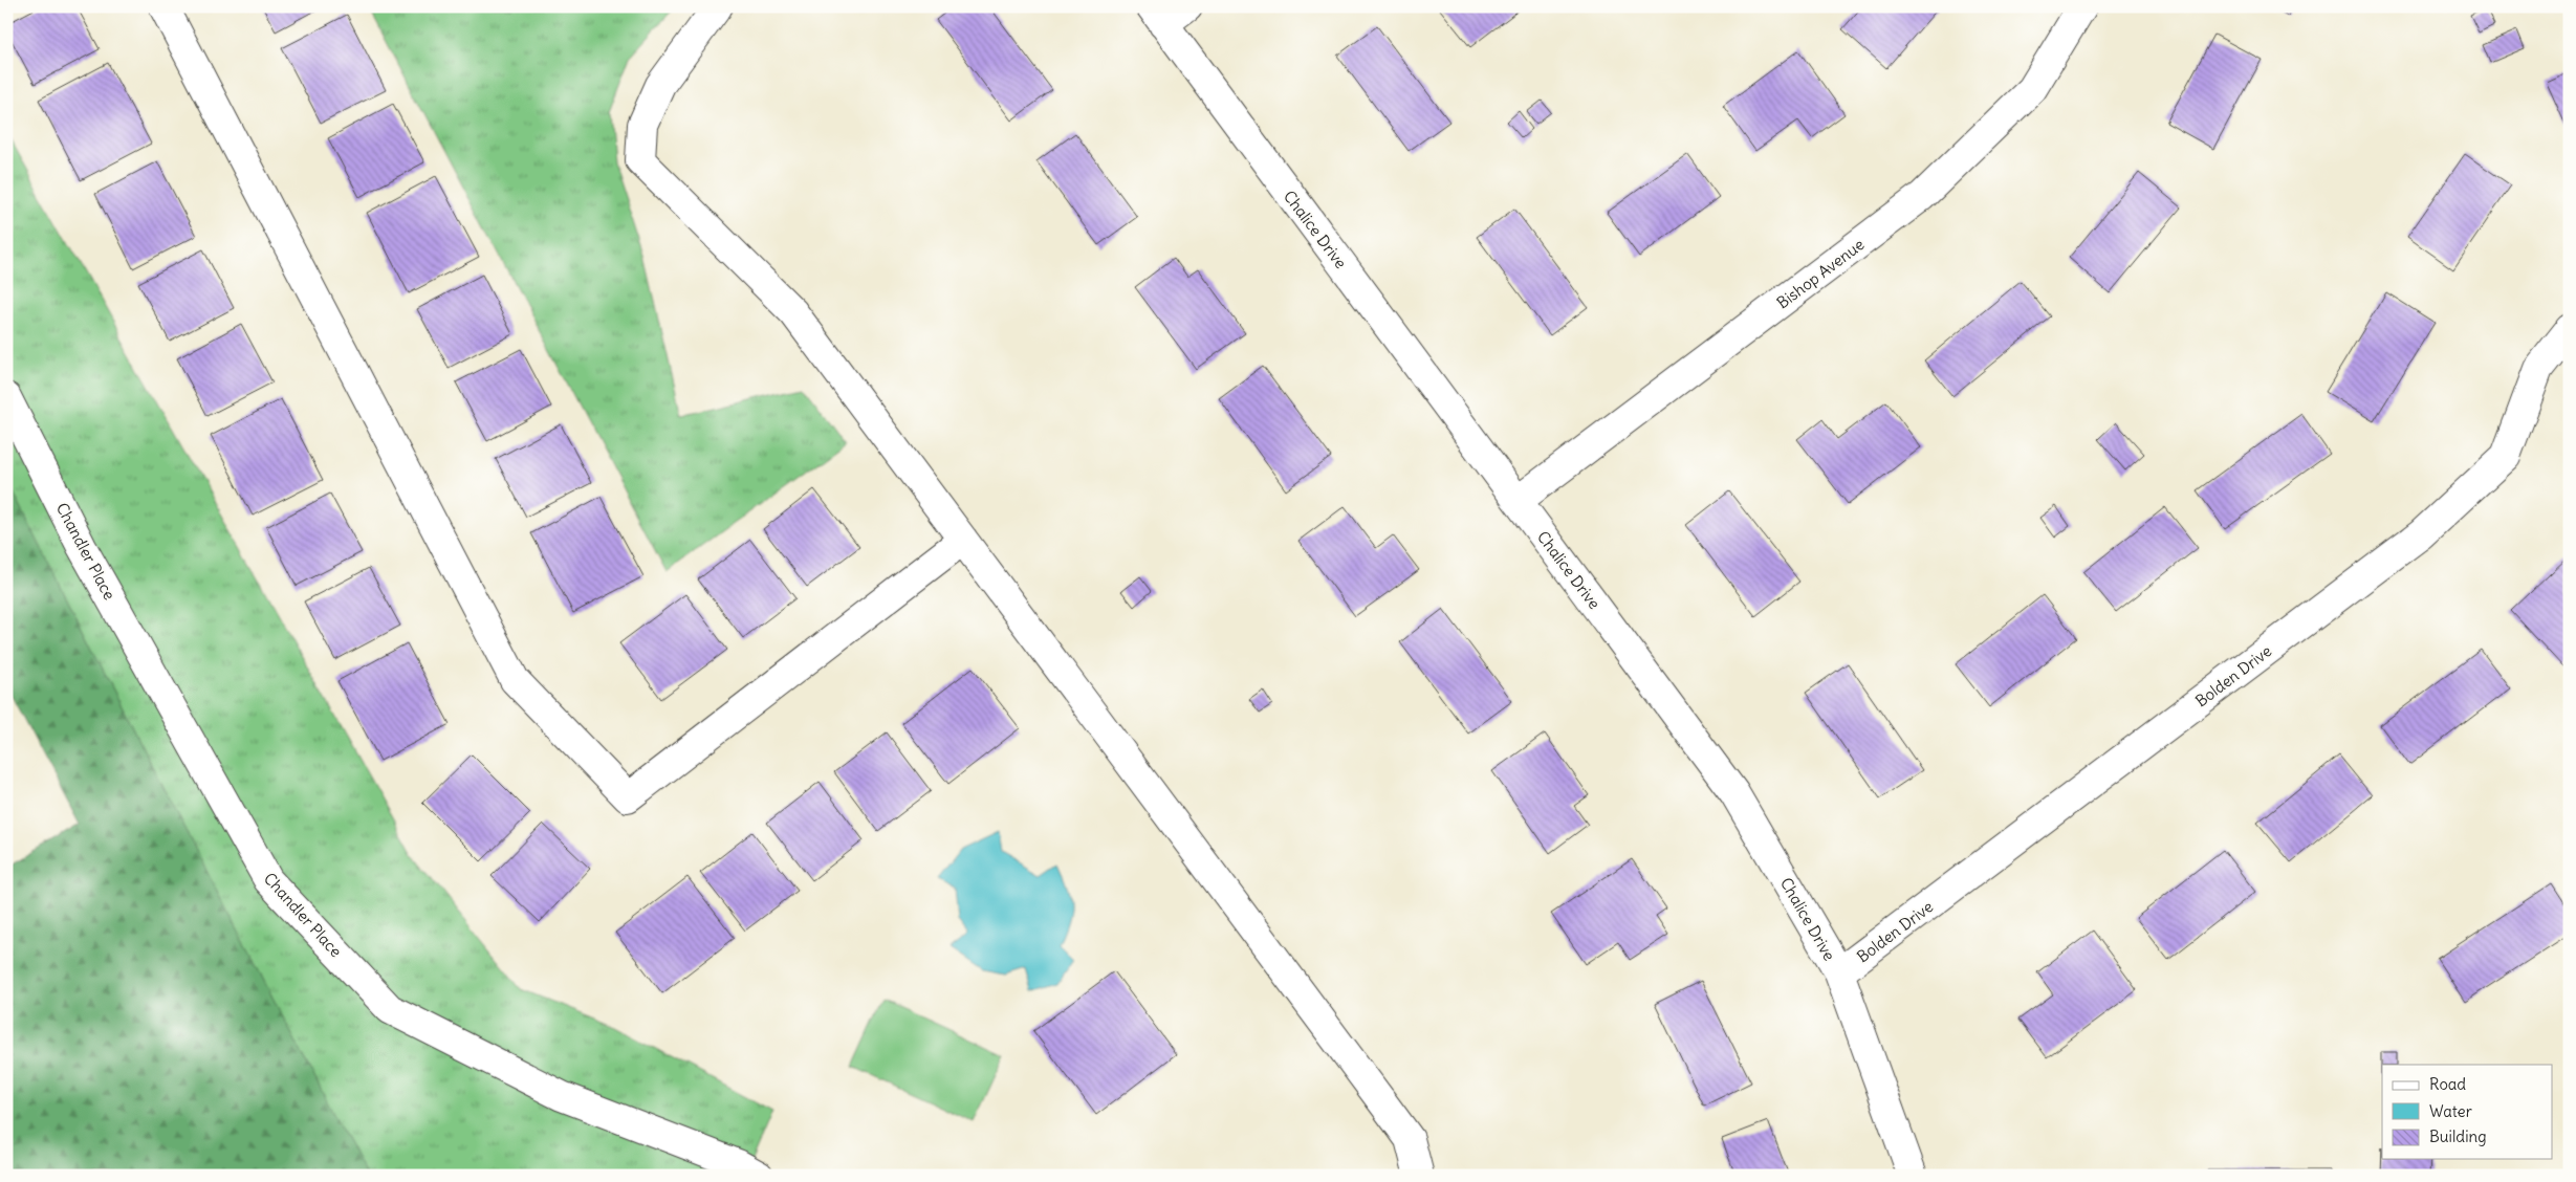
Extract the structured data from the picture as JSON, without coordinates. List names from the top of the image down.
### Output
{
  "streets": {
    "street": [
      "Chalice Drive",
      "Bishop Avenue",
      "Chandler Place",
      "Bolden Drive"
    ]
  },
  "crossings": [
    ["Chalice Drive", "Bishop Avenue"],
    ["Chalice Drive", "Bolden Drive"]
  ],
  "legend": ["Road", "Water", "Building"]
}
